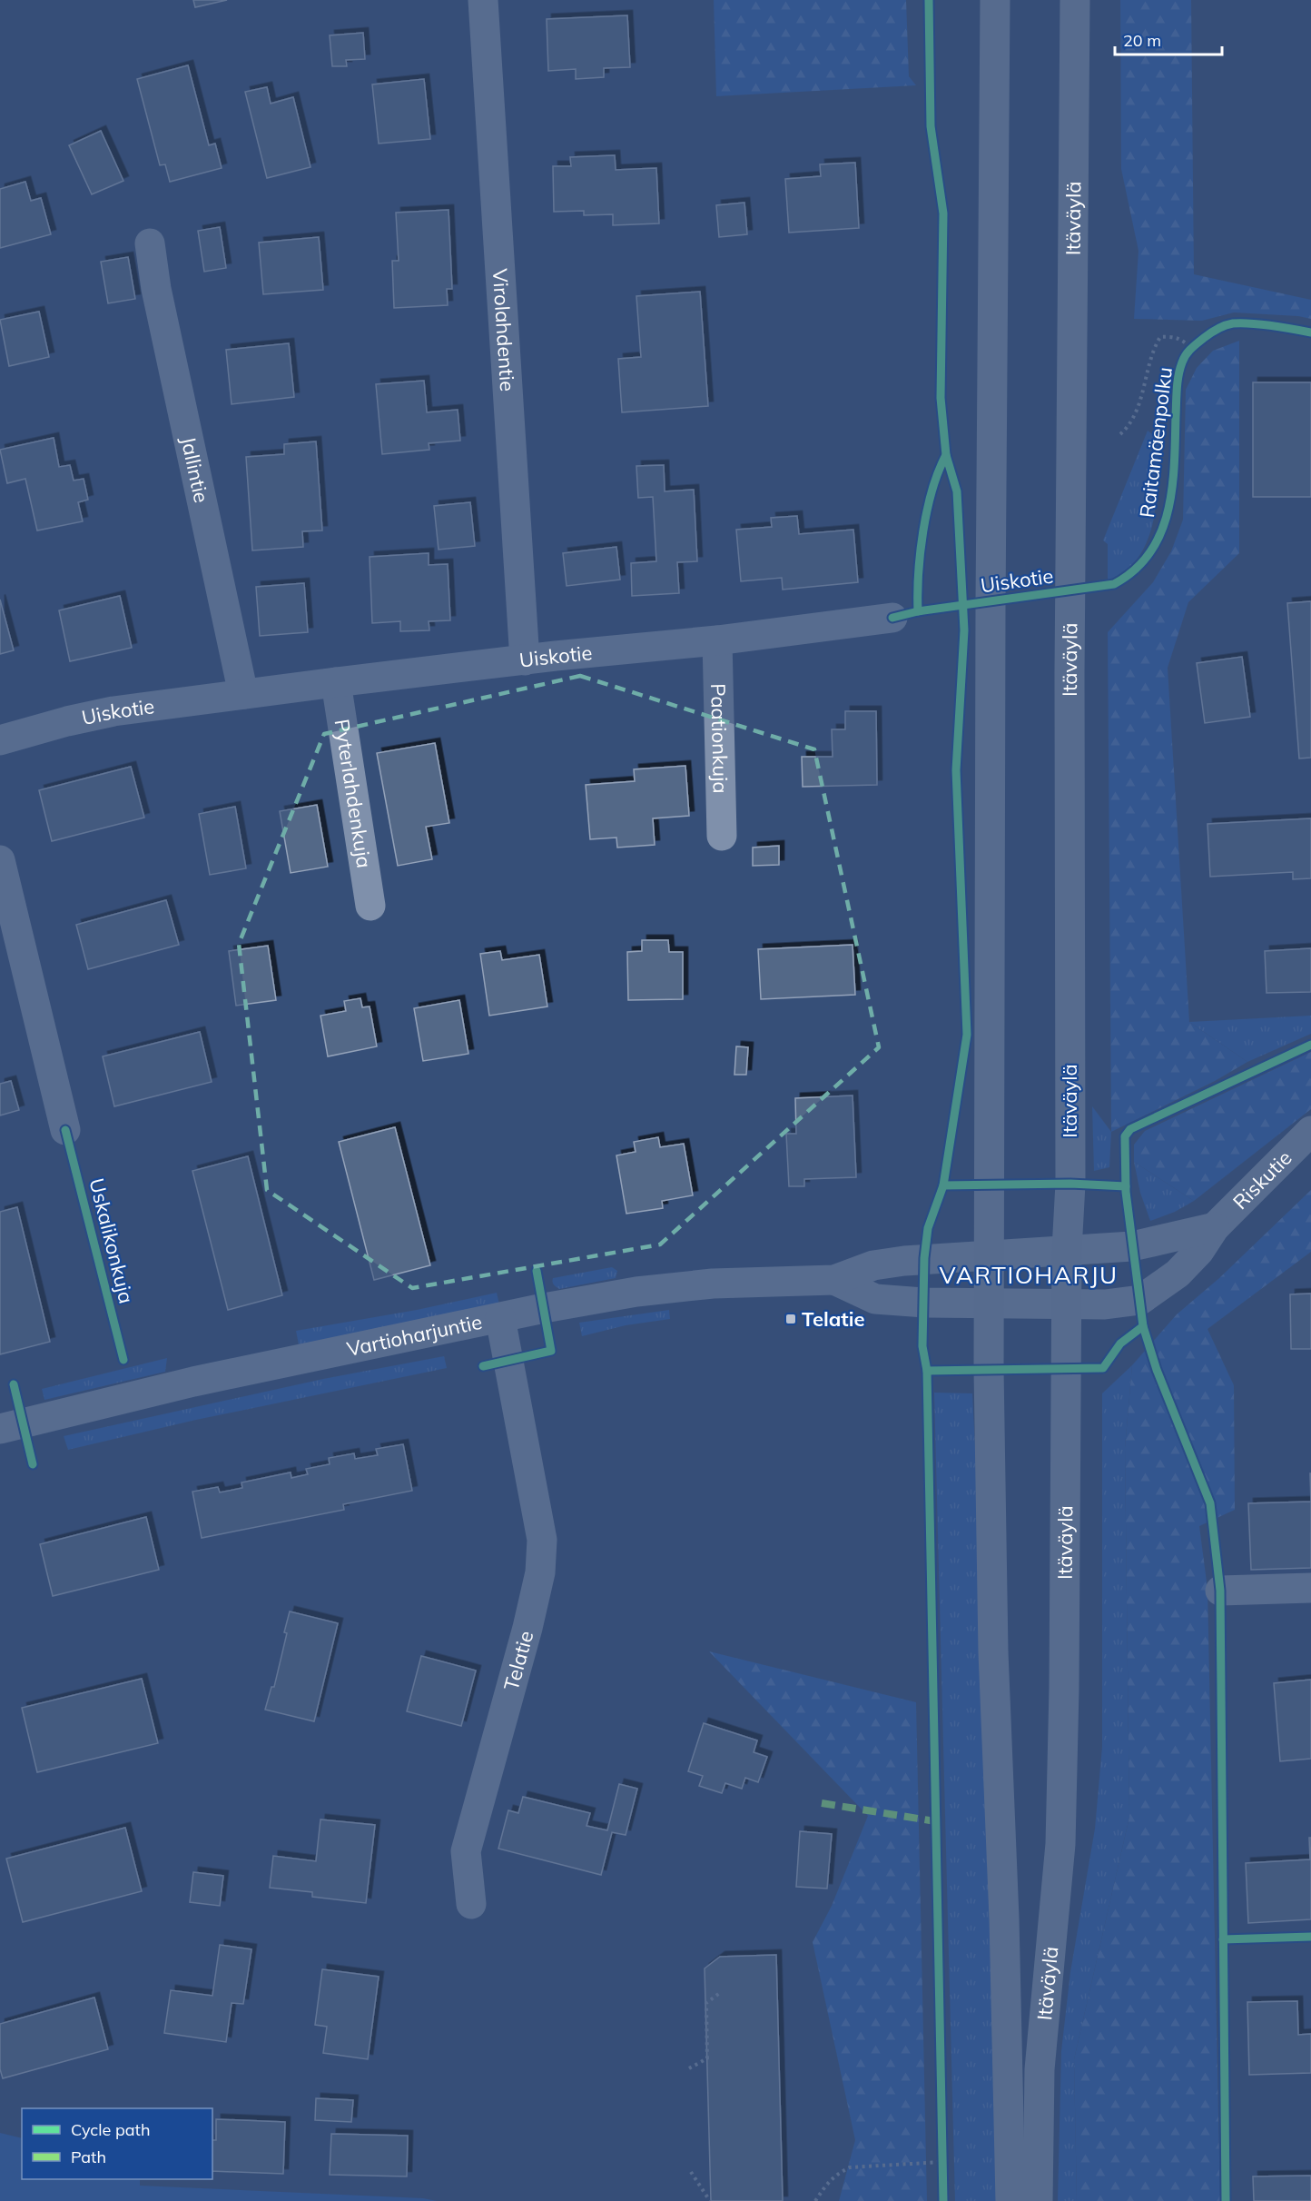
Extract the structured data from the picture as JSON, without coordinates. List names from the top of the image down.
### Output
{
  "streets": {
    "main road": ["Itäväylä"],
    "street": [
      "Virolahdentie",
      "Jallintie",
      "Uiskotie",
      "Paationkuja",
      "Pyterlahdenkuja",
      "Riskutie",
      "Vartioharjuntie",
      "Telatie"
    ],
    "cycle path": ["Raitamäenpolku", "Uskalikonkuja"]
  },
  "crossings": [
    ["Itäväylä", "Riskutie"],
    ["Itäväylä", "Vartioharjuntie"],
    ["Virolahdentie", "Uiskotie"],
    ["Jallintie", "Uiskotie"],
    ["Uiskotie", "Paationkuja"],
    ["Uiskotie", "Pyterlahdenkuja"],
    ["Riskutie", "Vartioharjuntie"],
    ["Vartioharjuntie", "Telatie"]
  ],
  "districts": ["VARTIOHARJU"],
  "places": {
    "transit": ["Telatie"]
  },
  "legend": ["Cycle path", "Path"],
  "scale_bar": "20 m"
}
